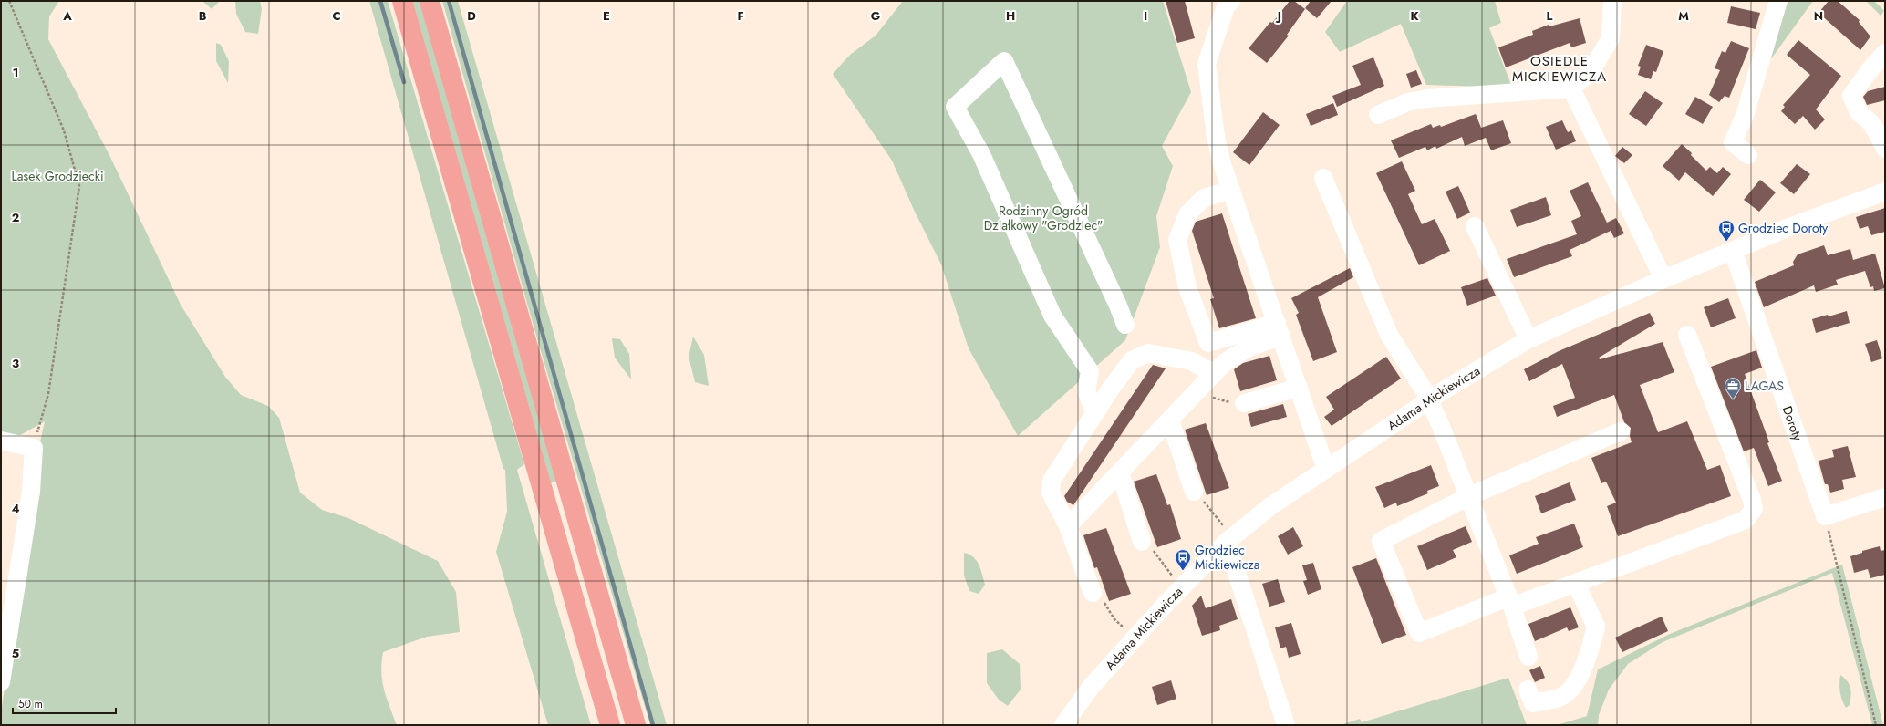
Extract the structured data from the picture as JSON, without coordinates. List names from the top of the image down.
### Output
{
  "streets": {
    "street": ["Adama Mickiewicza", "Doroty"]
  },
  "crossings": [
    ["Adama Mickiewicza", "Doroty"]
  ],
  "districts": ["OSIEDLE MICKIEWICZA"],
  "parks": ["Lasek Grodziecki", "Rodzinny Ogród Działkowy \"Grodziec\""],
  "places": {
    "bus stop": ["Grodziec Doroty", "Grodziec Mickiewicza"],
    "office": ["LAGAS"]
  },
  "scale_bar": "50 m",
  "grid": {
    "columns": [
      "A",
      "B",
      "C",
      "D",
      "E",
      "F",
      "G",
      "H",
      "I",
      "J",
      "K",
      "L",
      "M",
      "N"
    ],
    "rows": [
      "1",
      "2",
      "3",
      "4",
      "5"
    ]
  }
}
